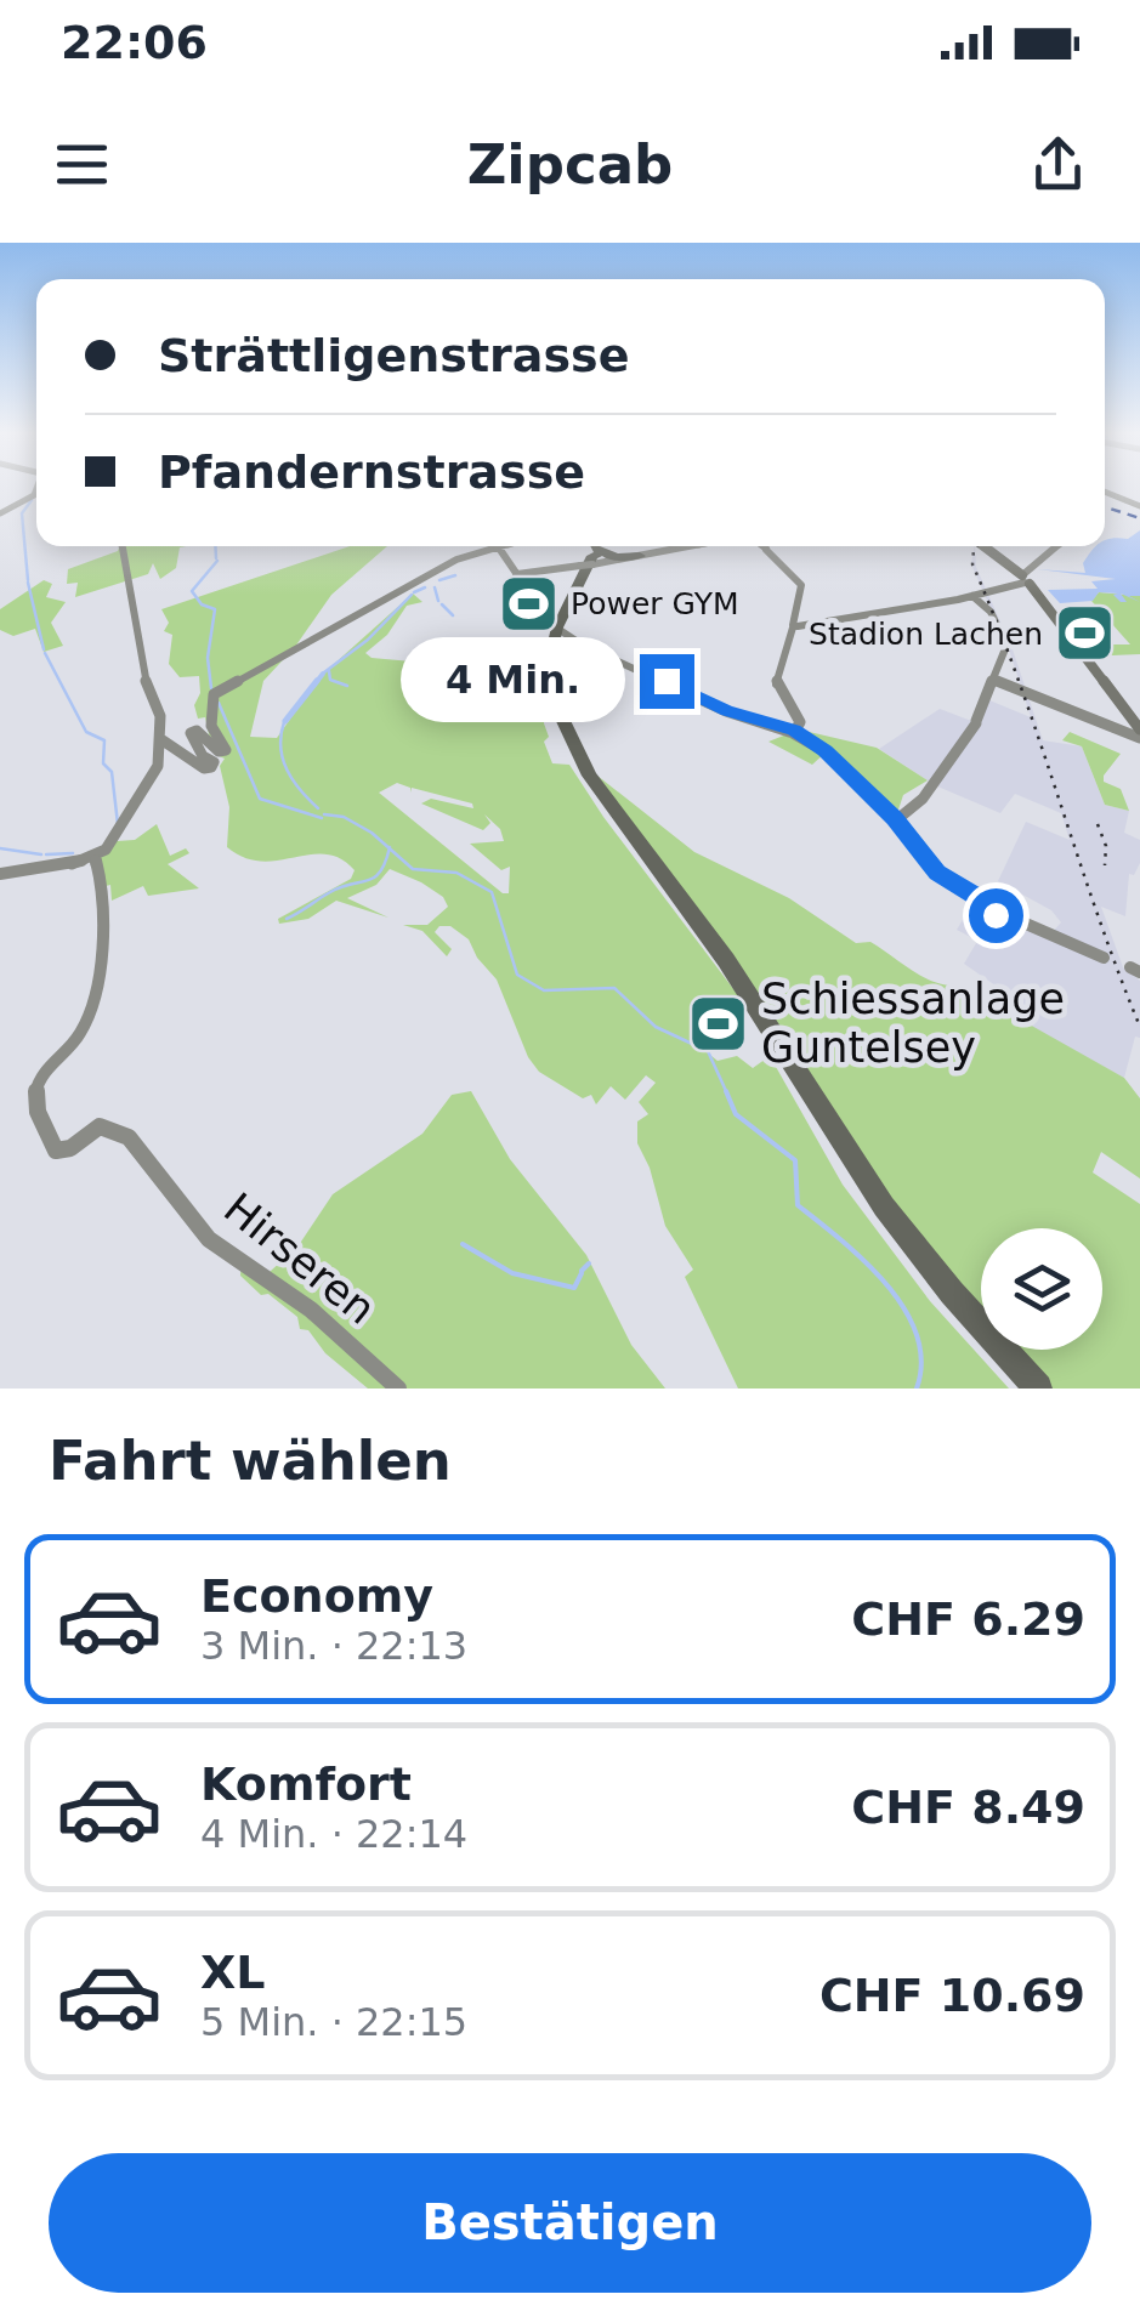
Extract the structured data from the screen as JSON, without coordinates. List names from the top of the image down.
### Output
{
  "streets": {
    "street": ["Hirseren"]
  },
  "places": {
    "sports": ["Power GYM", "Stadion Lachen", "Schiessanlage Guntelsey"]
  },
  "page": {
    "status": "22:06",
    "header": "Zipcab",
    "banner": ["Strättligenstrasse", "Pfandernstrasse"],
    "bubble": "4 Min.",
    "heading": "Fahrt wählen",
    "list": [
      {
        "name": "Economy",
        "note": "3 Min. · 22:13",
        "value": "CHF 6.29"
      },
      {
        "name": "Komfort",
        "note": "4 Min. · 22:14",
        "value": "CHF 8.49"
      },
      {
        "name": "XL",
        "note": "5 Min. · 22:15",
        "value": "CHF 10.69"
      }
    ],
    "buttons": "Bestätigen"
  }
}
